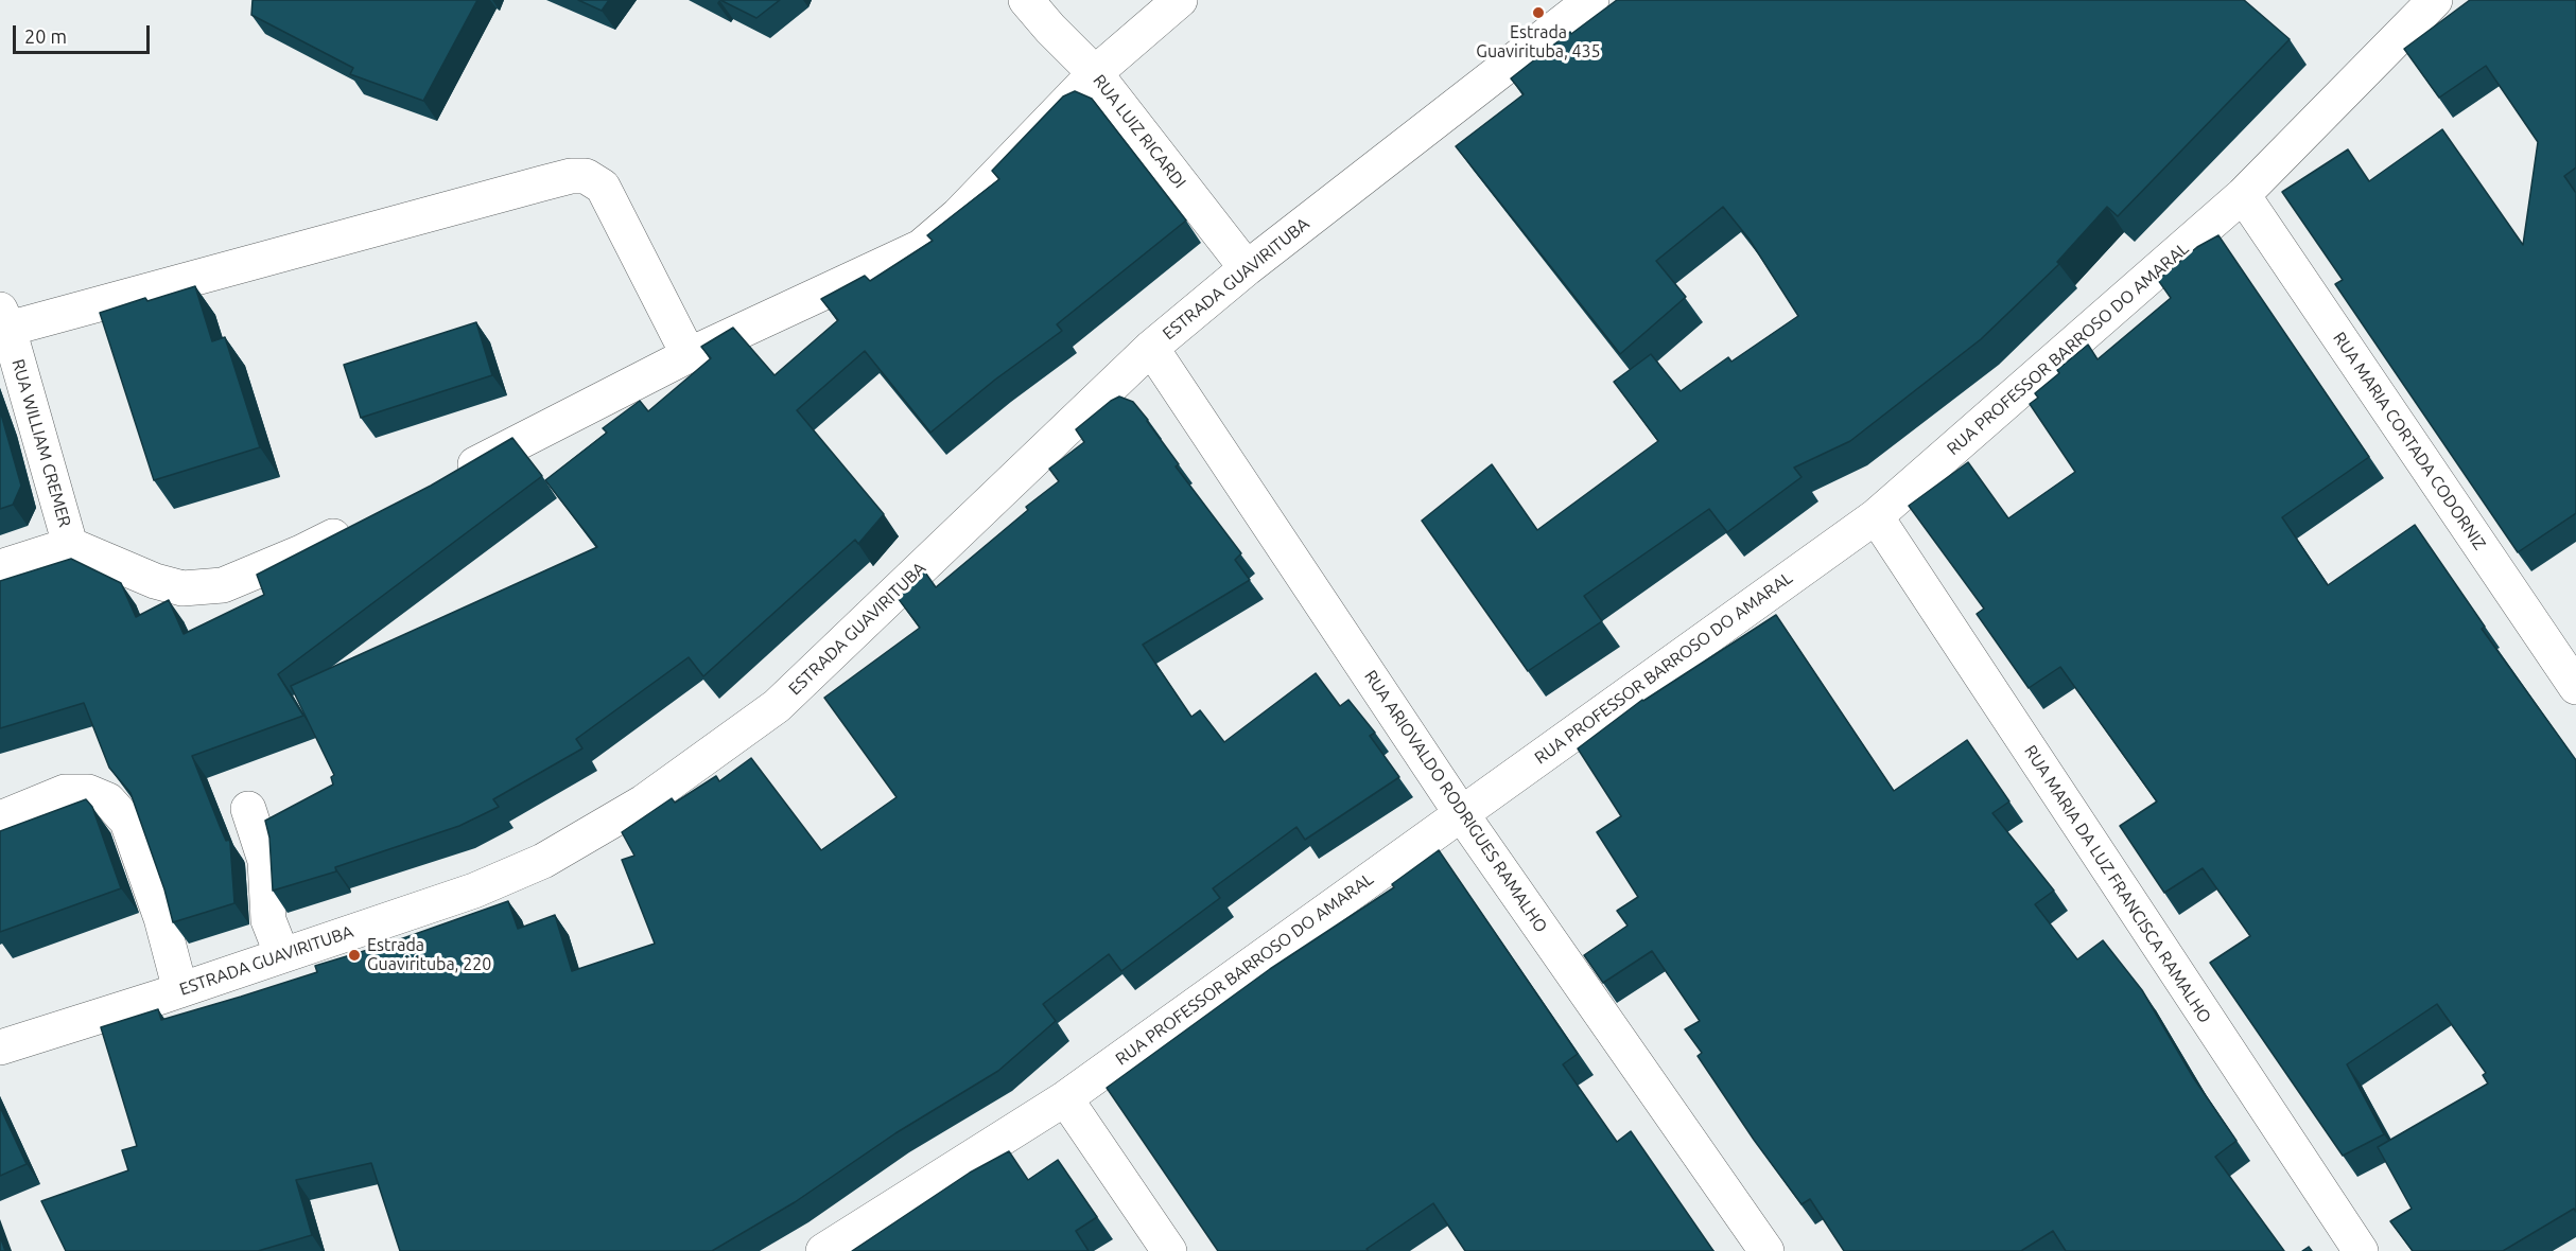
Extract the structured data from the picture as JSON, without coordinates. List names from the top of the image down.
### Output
{
  "streets": {
    "street": [
      "RUA LUIZ RICARDI",
      "ESTRADA GUAVIRITUBA",
      "RUA PROFESSOR BARROSO DO AMARAL",
      "RUA MARIA CORTADA CODORNIZ",
      "RUA WILLIAM CREMER",
      "RUA ARIOVALDO RODRIGUES RAMALHO",
      "RUA MARIA DA LUZ FRANCISCA RAMALHO"
    ]
  },
  "crossings": [
    ["RUA LUIZ RICARDI", "ESTRADA GUAVIRITUBA"],
    ["ESTRADA GUAVIRITUBA", "RUA ARIOVALDO RODRIGUES RAMALHO"],
    ["RUA PROFESSOR BARROSO DO AMARAL", "RUA MARIA CORTADA CODORNIZ"],
    ["RUA PROFESSOR BARROSO DO AMARAL", "RUA ARIOVALDO RODRIGUES RAMALHO"],
    ["RUA PROFESSOR BARROSO DO AMARAL", "RUA MARIA DA LUZ FRANCISCA RAMALHO"]
  ],
  "places": ["Estrada Guavirituba, 435", "Estrada Guavirituba, 220"],
  "scale_bar": "20 m"
}
